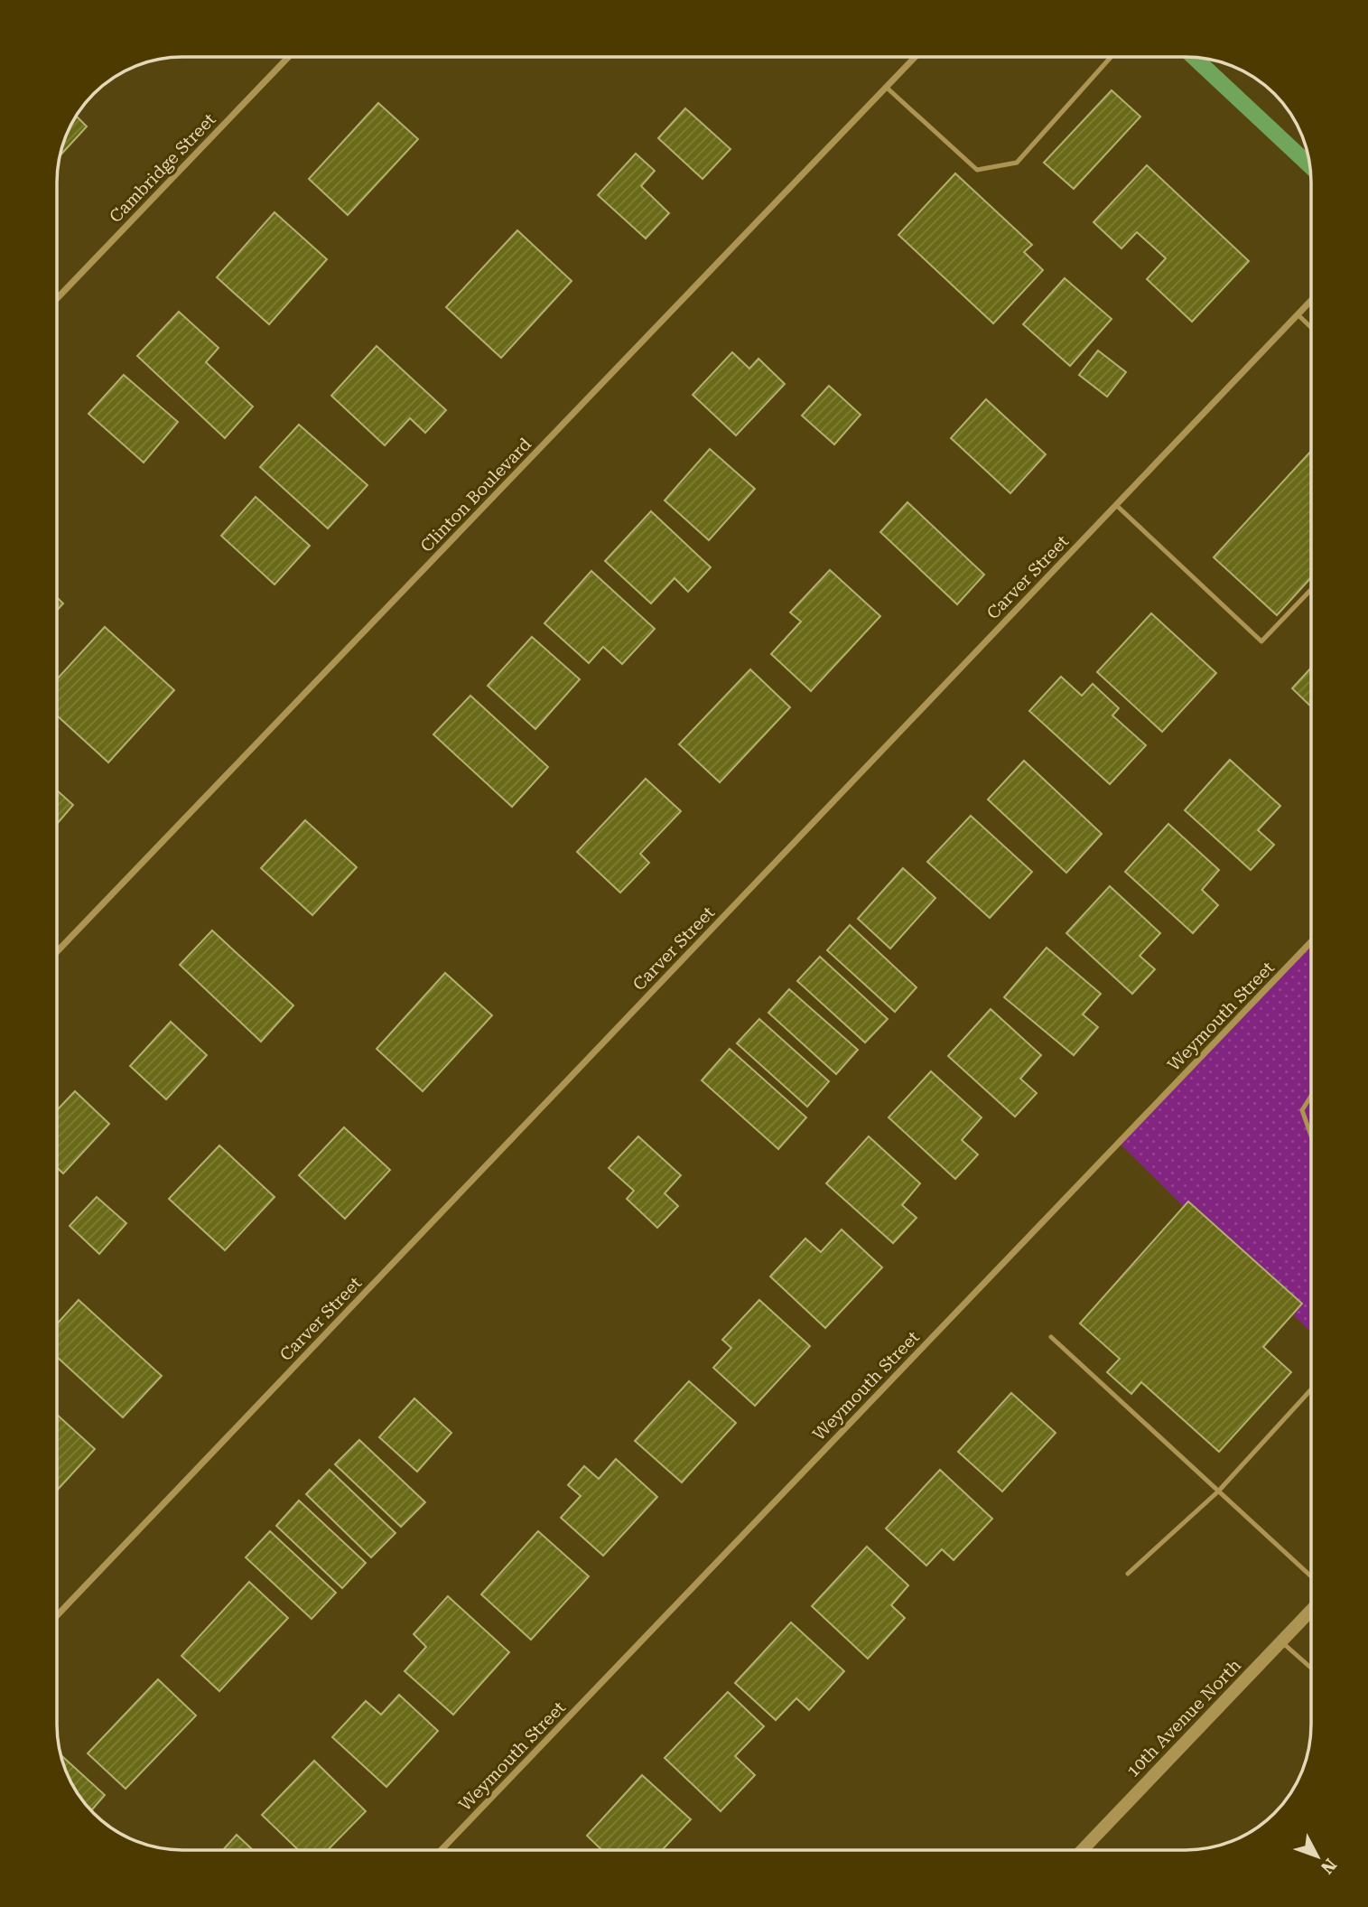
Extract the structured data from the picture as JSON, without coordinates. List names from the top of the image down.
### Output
{
  "streets": {
    "street": [
      "Cambridge Street",
      "Clinton Boulevard",
      "Carver Street",
      "Weymouth Street",
      "10th Avenue North"
    ]
  },
  "north": "bottom right"
}
